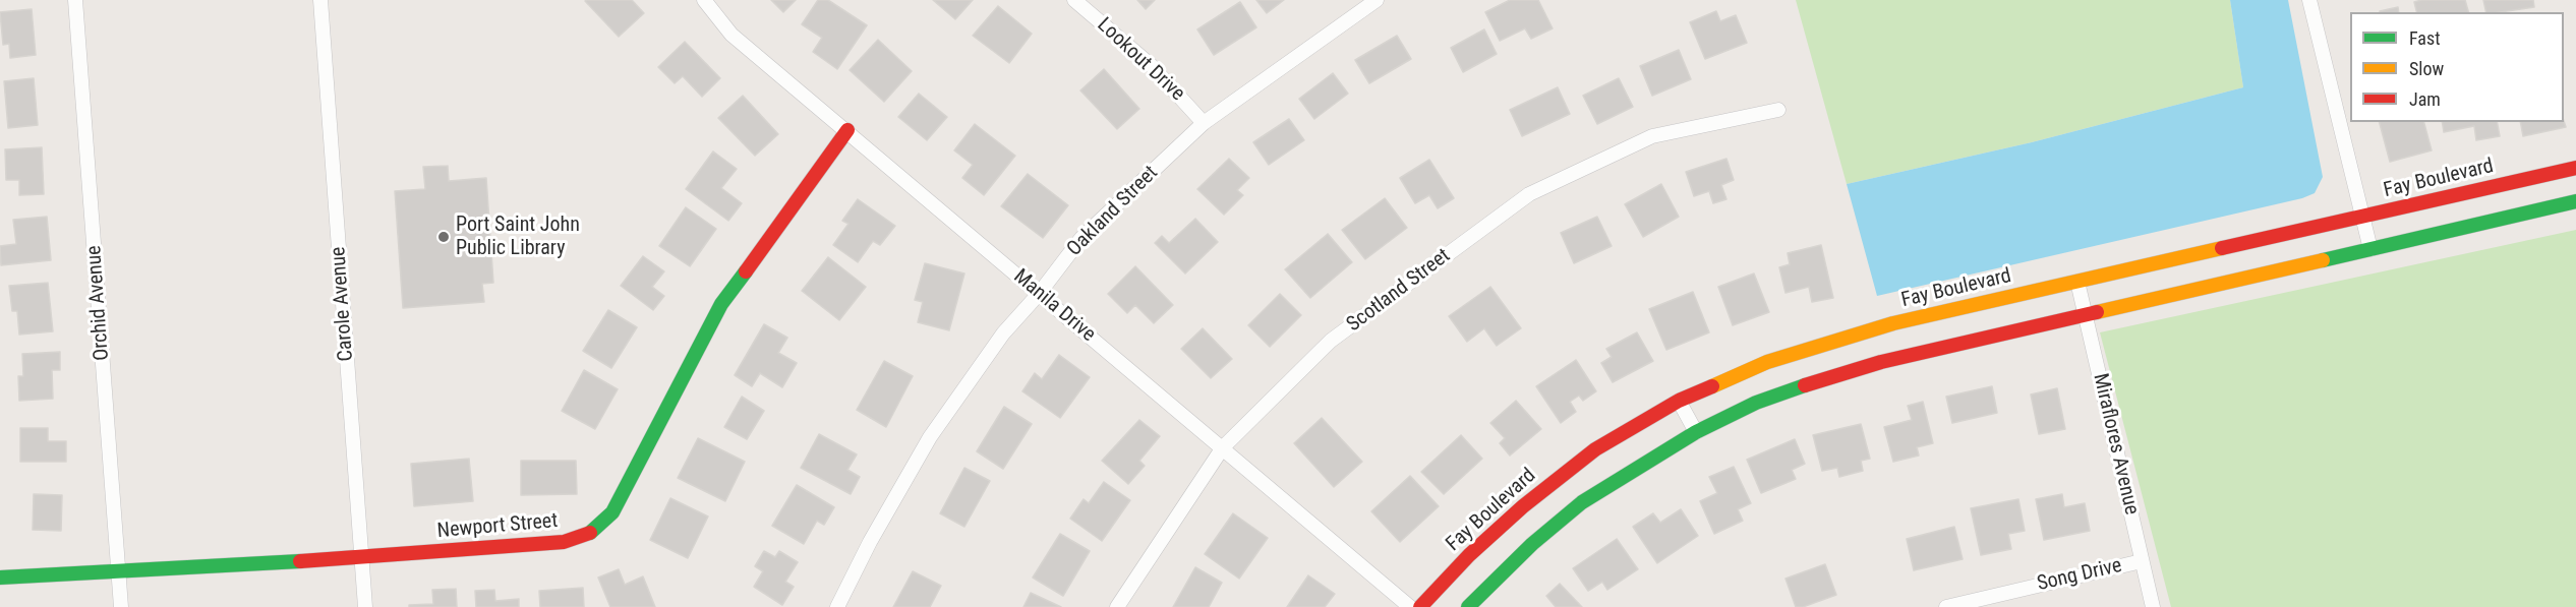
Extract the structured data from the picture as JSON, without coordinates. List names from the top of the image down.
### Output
{
  "streets": {
    "main road": ["Fay Boulevard", "Newport Street"],
    "street": [
      "Lookout Drive",
      "Oakland Street",
      "Scotland Street",
      "Orchid Avenue",
      "Carole Avenue",
      "Manila Drive",
      "Miraflores Avenue",
      "Song Drive"
    ]
  },
  "crossings": [
    ["Lookout Drive", "Oakland Street"],
    ["Fay Boulevard", "Miraflores Avenue"],
    ["Oakland Street", "Manila Drive"],
    ["Scotland Street", "Manila Drive"],
    ["Orchid Avenue", "Newport Street"],
    ["Carole Avenue", "Newport Street"],
    ["Manila Drive", "Newport Street"],
    ["Miraflores Avenue", "Song Drive"]
  ],
  "places": ["Port Saint John Public Library"],
  "legend": ["Fast", "Slow", "Jam"]
}
